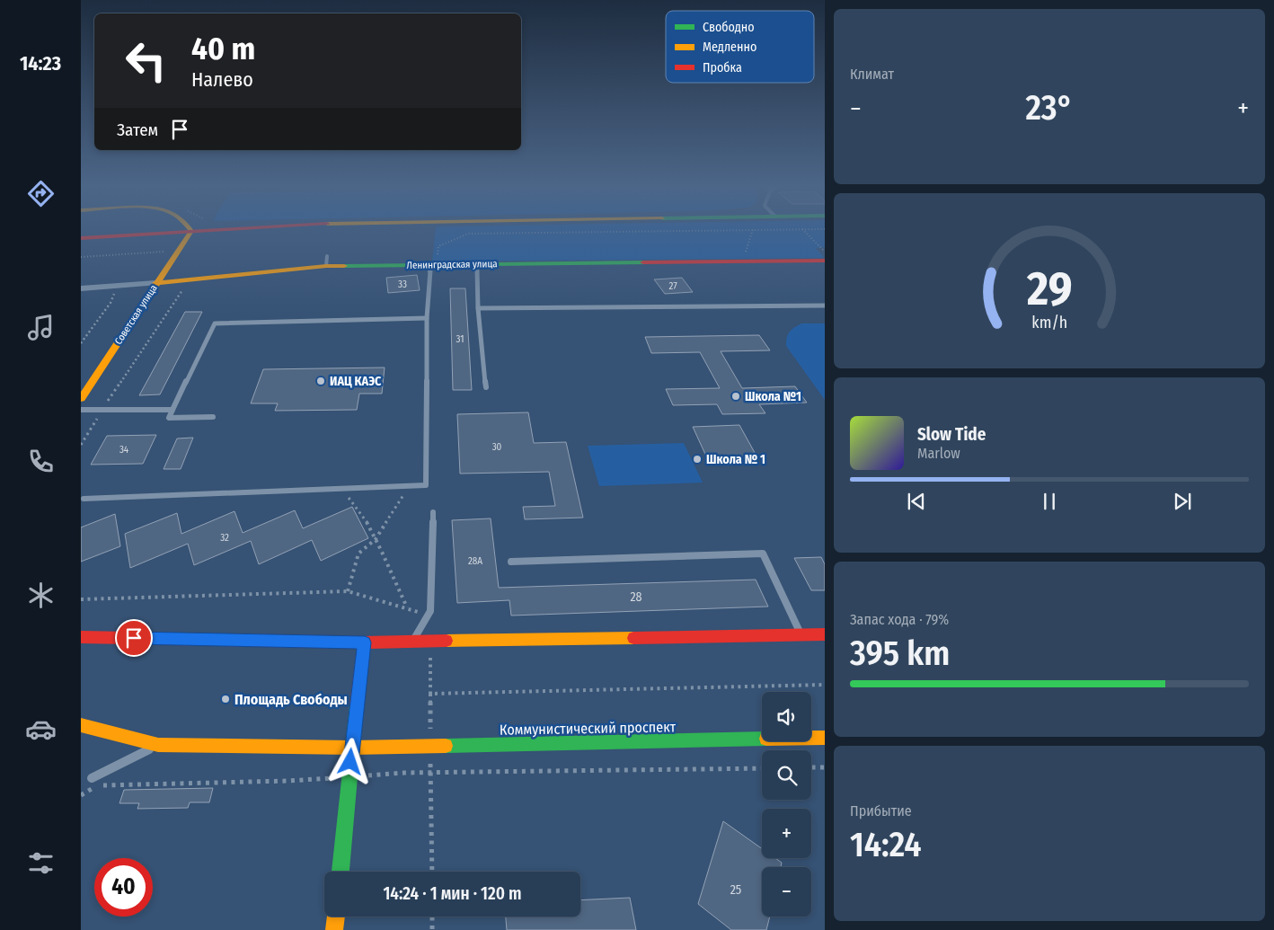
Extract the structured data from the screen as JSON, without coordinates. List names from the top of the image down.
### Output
{
  "streets": {
    "main road": ["Ленинградская улица", "Советская улица", "Коммунистический проспект"]
  },
  "crossings": [
    ["Ленинградская улица", "Советская улица"]
  ],
  "places": [
    "ИАЦ КАЭС",
    "Школа №1",
    "Школа № 1",
    "Площадь Свободы"
  ],
  "house_numbers": [
    "33",
    "27",
    "31",
    "30",
    "34",
    "32",
    "28А",
    "28",
    "25"
  ],
  "legend": ["Свободно", "Медленно", "Пробка"],
  "page": {
    "tabs": "14:23",
    "tile": [
      "Климат",
      ["Запас хода · 79%", "395 km"],
      ["Прибытие", "14:24"]
    ],
    "turn": ["40 m", "Налево"],
    "heat": ["−", "23°", "+"],
    "then": "Затем",
    "song": ["Slow Tide", "Marlow"],
    "map_buttons": ["+", "−"],
    "limit": "40",
    "trip": "14:24 · 1 мин · 120 m",
    "gauge": ["29", "km/h"]
  }
}
